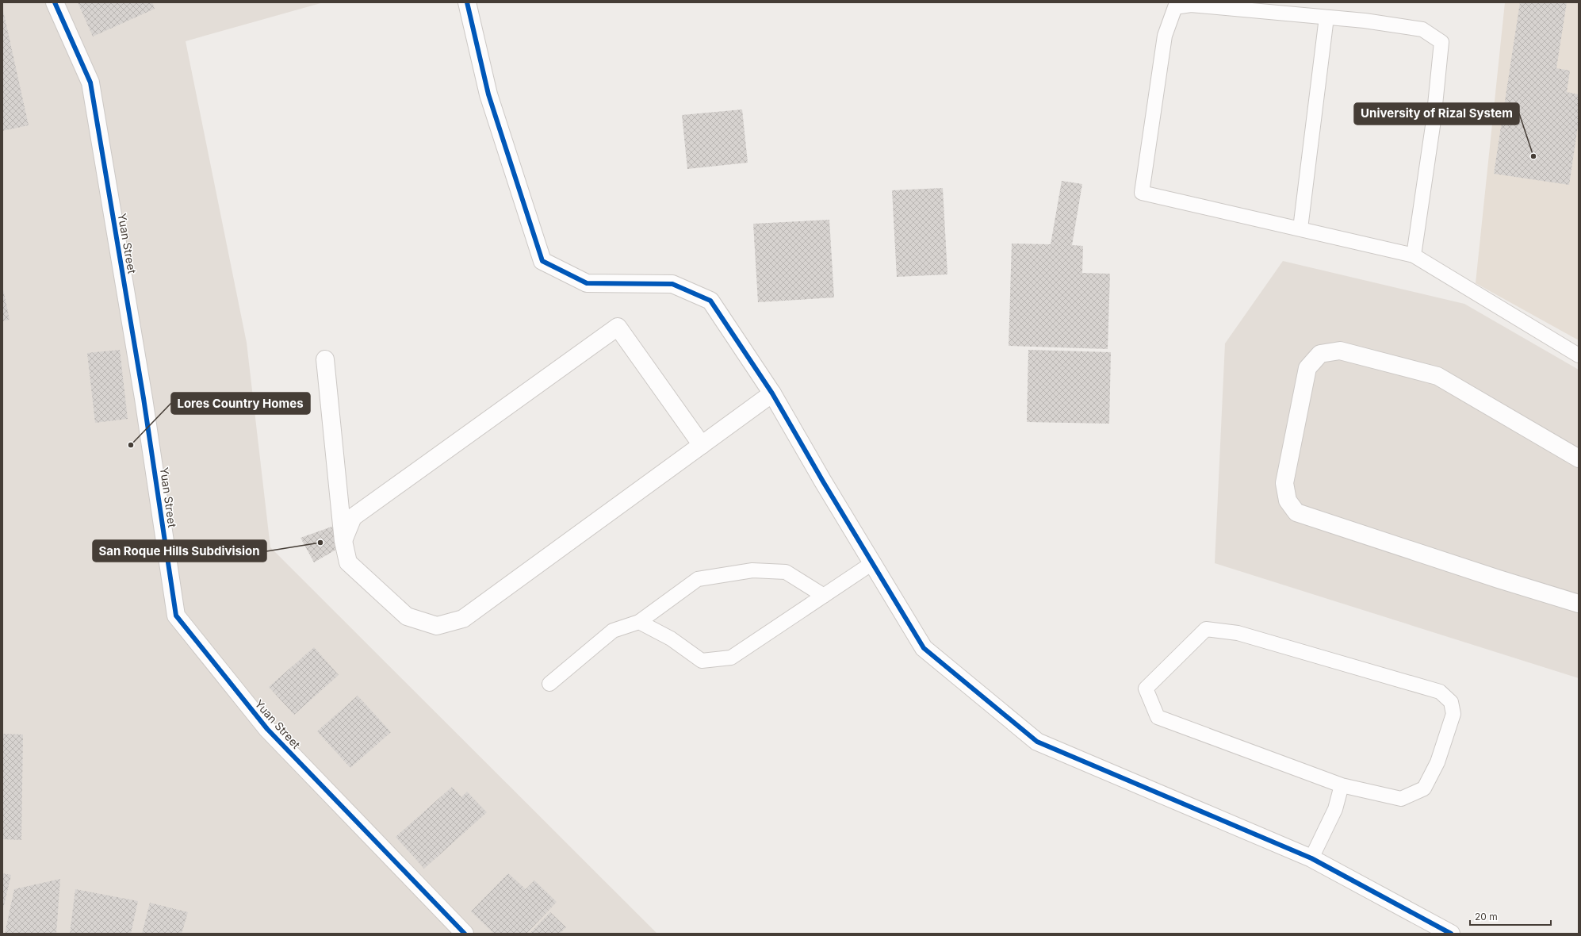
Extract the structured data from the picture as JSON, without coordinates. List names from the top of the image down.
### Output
{
  "streets": {
    "street": ["Yuan Street"]
  },
  "places": ["University of Rizal System", "Lores Country Homes", "San Roque Hills Subdivision"],
  "scale_bar": "20 m"
}
